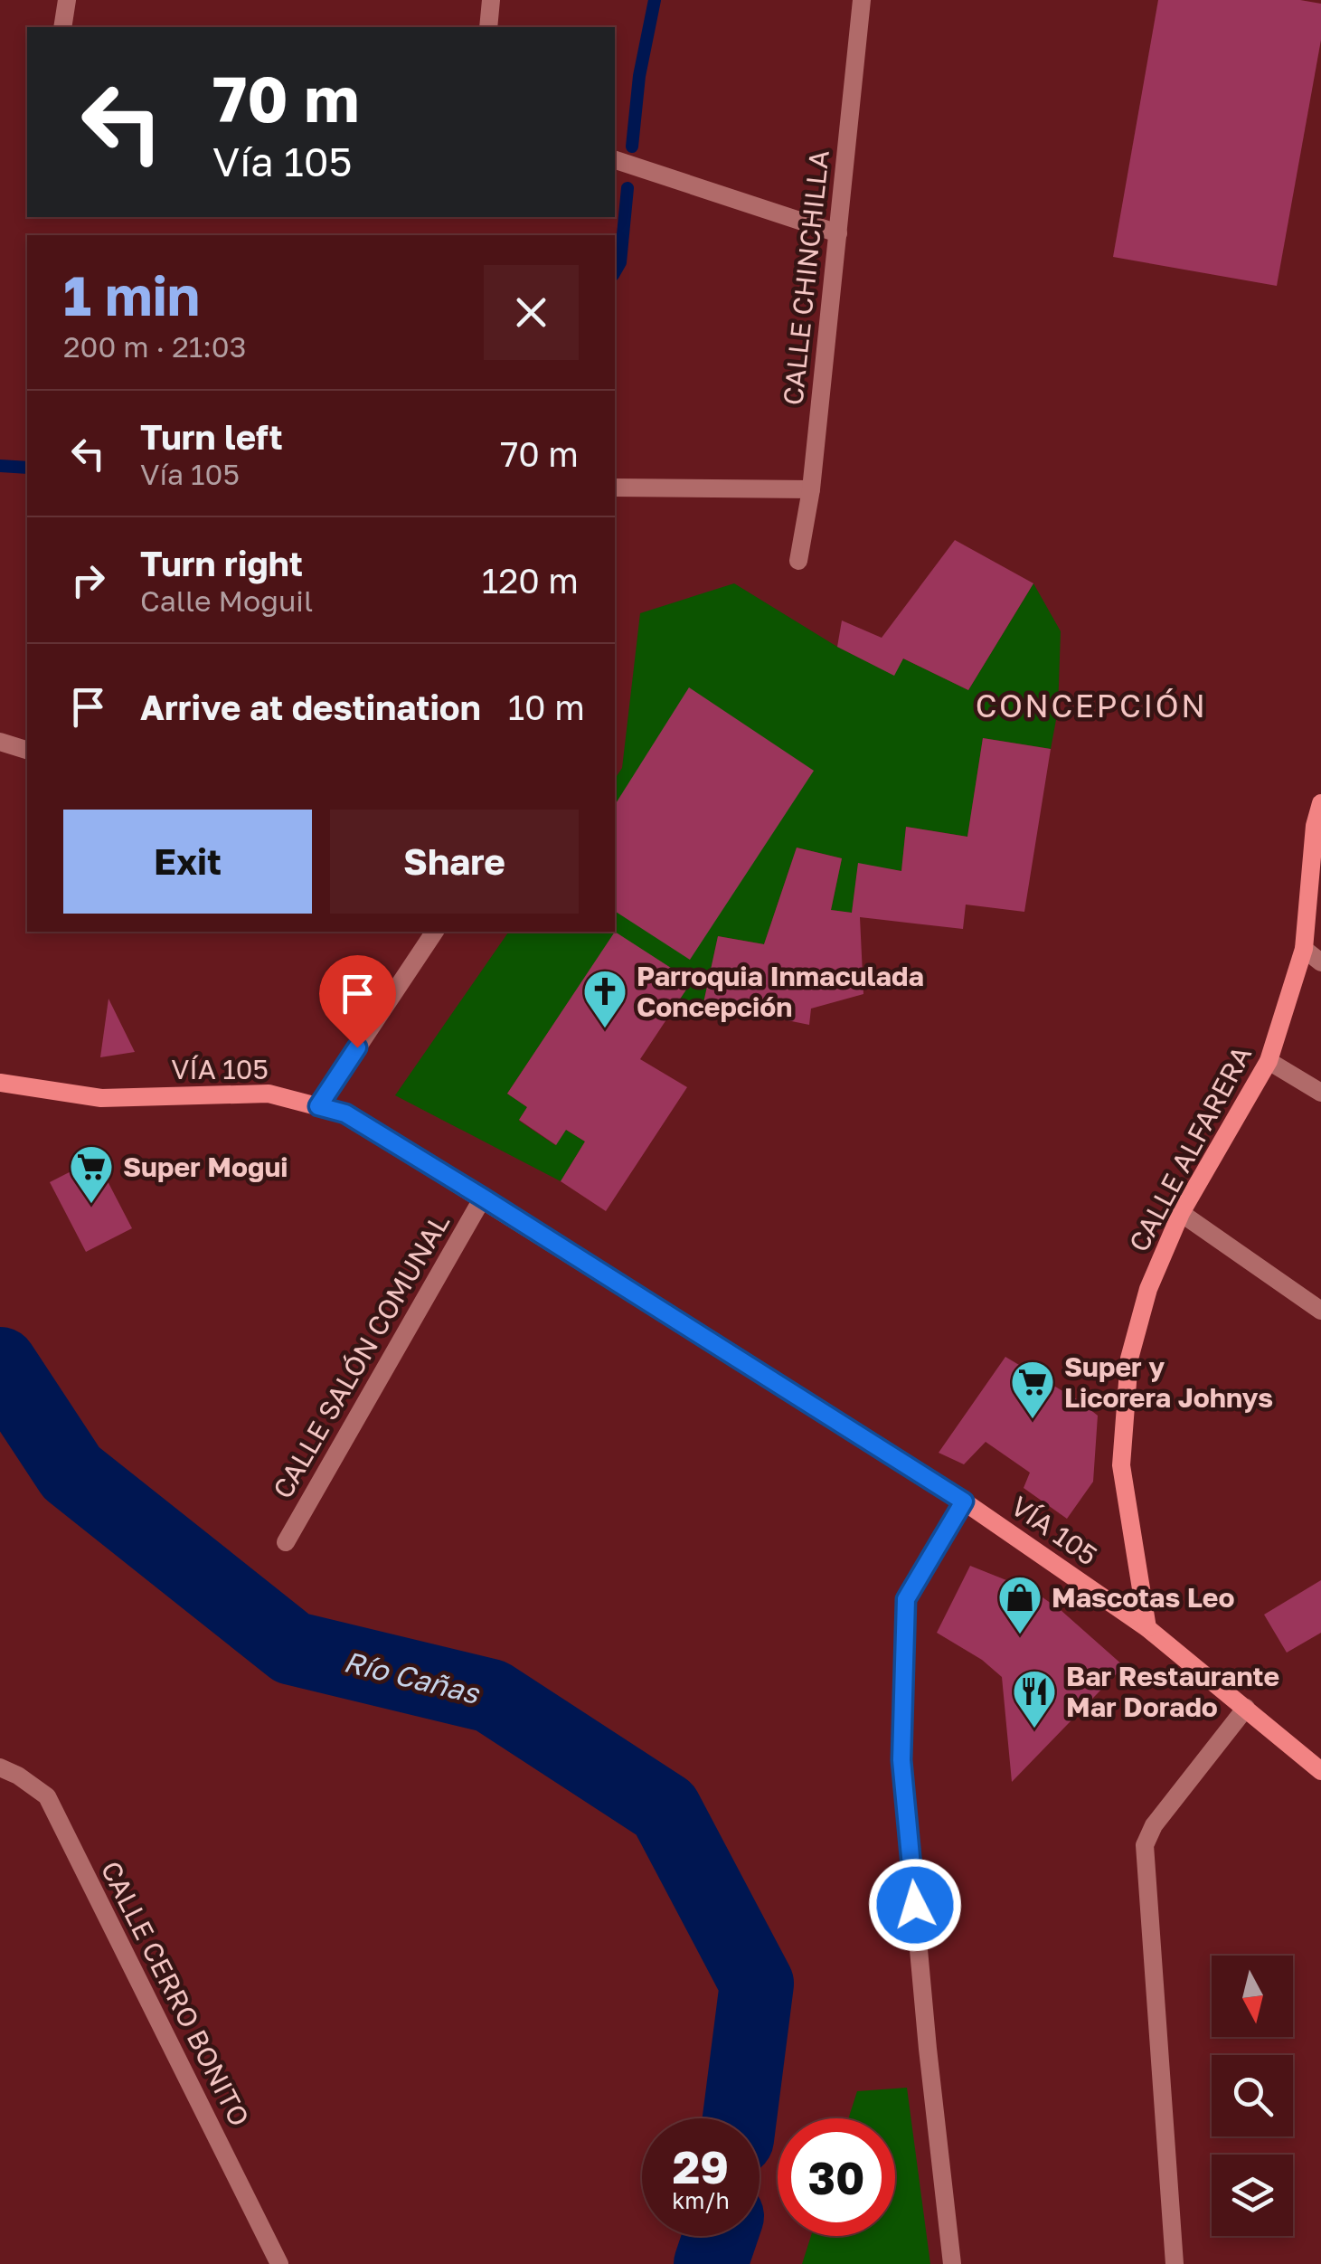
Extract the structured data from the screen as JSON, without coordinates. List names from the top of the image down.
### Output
{
  "streets": {
    "main road": ["VÍA 105", "CALLE ALFARERA"],
    "street": ["CALLE CHINCHILLA", "CALLE SALÓN COMUNAL", "CALLE CERRO BONITO"]
  },
  "crossings": [
    ["VÍA 105", "CALLE ALFARERA"],
    ["VÍA 105", "CALLE SALÓN COMUNAL"]
  ],
  "districts": ["CONCEPCIÓN"],
  "water": ["Río Cañas"],
  "places": {
    "church": ["Parroquia Inmaculada Concepción"],
    "supermarket": ["Super Mogui", "Super y Licorera Johnys"],
    "shop": ["Mascotas Leo"],
    "restaurant": ["Bar Restaurante Mar Dorado"]
  },
  "north": "bottom",
  "page": {
    "turn": ["70 m", "Vía 105"],
    "heading": ["1 min", "200 m · 21:03"],
    "list": [
      {
        "name": "Turn left",
        "note": "Vía 105",
        "value": "70 m"
      },
      {
        "name": "Turn right",
        "note": "Calle Moguil",
        "value": "120 m"
      },
      {
        "name": "Arrive at destination",
        "value": "10 m"
      }
    ],
    "buttons": ["Exit", "Share"],
    "speed": "29 km/h",
    "limit": "30"
  }
}
